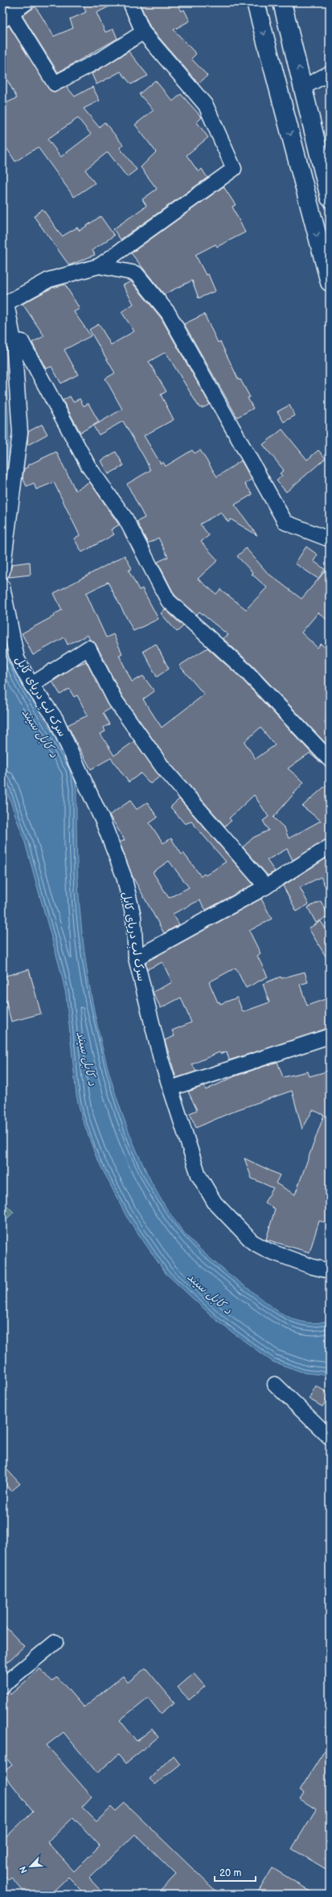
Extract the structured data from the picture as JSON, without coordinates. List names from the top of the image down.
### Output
{
  "streets": {
    "street": ["سرک لبِ دریای کابل"]
  },
  "water": ["د کابل سيند"],
  "scale_bar": "20 m",
  "north": "bottom left"
}
